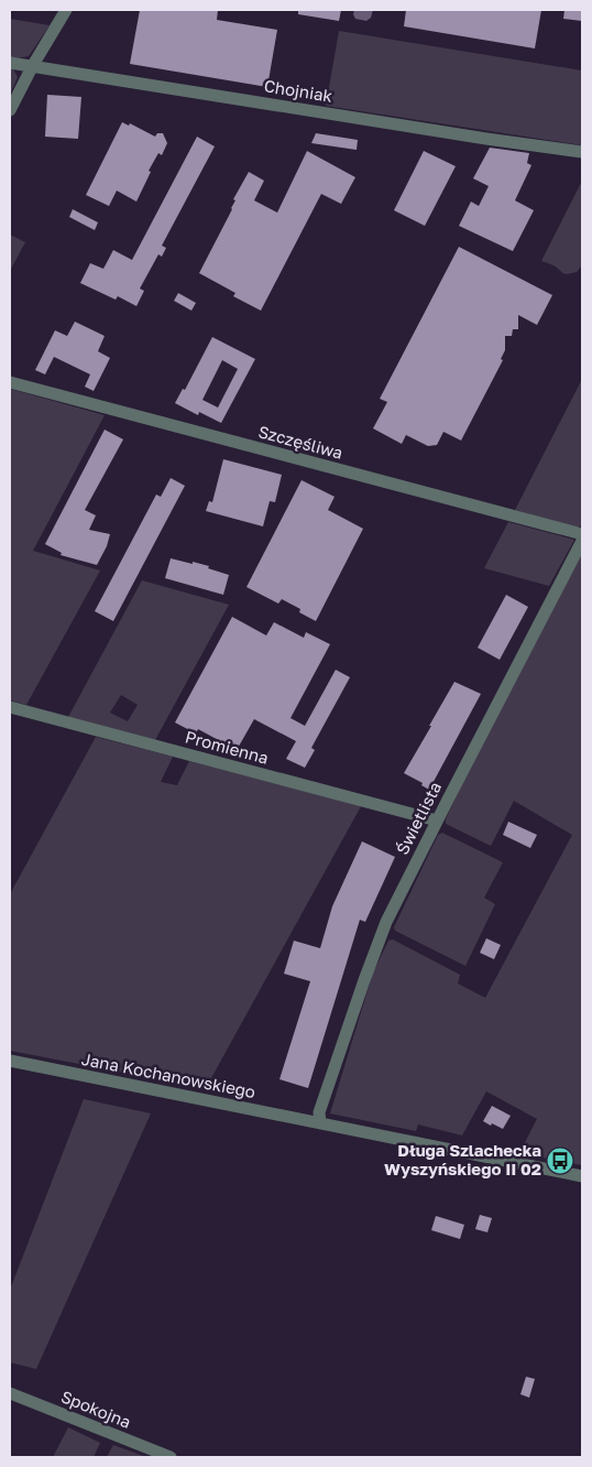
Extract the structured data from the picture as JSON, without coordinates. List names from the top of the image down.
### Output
{
  "streets": {
    "street": [
      "Chojniak",
      "Szczęśliwa",
      "Promienna",
      "Świetlista",
      "Jana Kochanowskiego",
      "Spokojna"
    ]
  },
  "crossings": [
    ["Promienna", "Świetlista"],
    ["Świetlista", "Jana Kochanowskiego"]
  ],
  "places": {
    "bus stop": ["Długa Szlachecka Wyszyńskiego II 02"]
  }
}
